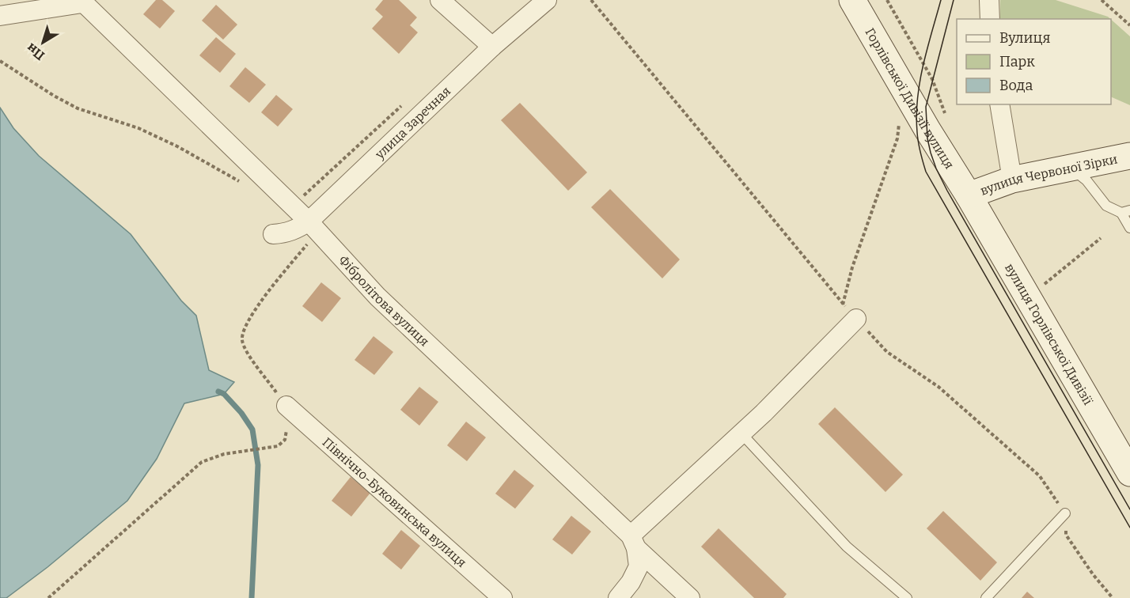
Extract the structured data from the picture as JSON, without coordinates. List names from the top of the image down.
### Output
{
  "streets": {
    "main road": ["Горлівської Дивізії вулиця", "вулиця Червоної Зірки", "вулиця Горлівської Дивізії"],
    "street": ["улица Заречная", "Фібролітова вулиця", "Північно-Буковинська вулиця"]
  },
  "crossings": [
    ["Горлівської Дивізії вулиця", "вулиця Червоної Зірки"],
    ["Горлівської Дивізії вулиця", "вулиця Горлівської Дивізії"],
    ["улица Заречная", "Фібролітова вулиця"],
    ["вулиця Червоної Зірки", "вулиця Горлівської Дивізії"]
  ],
  "legend": ["Вулиця", "Парк", "Вода"],
  "north": "bottom left"
}
